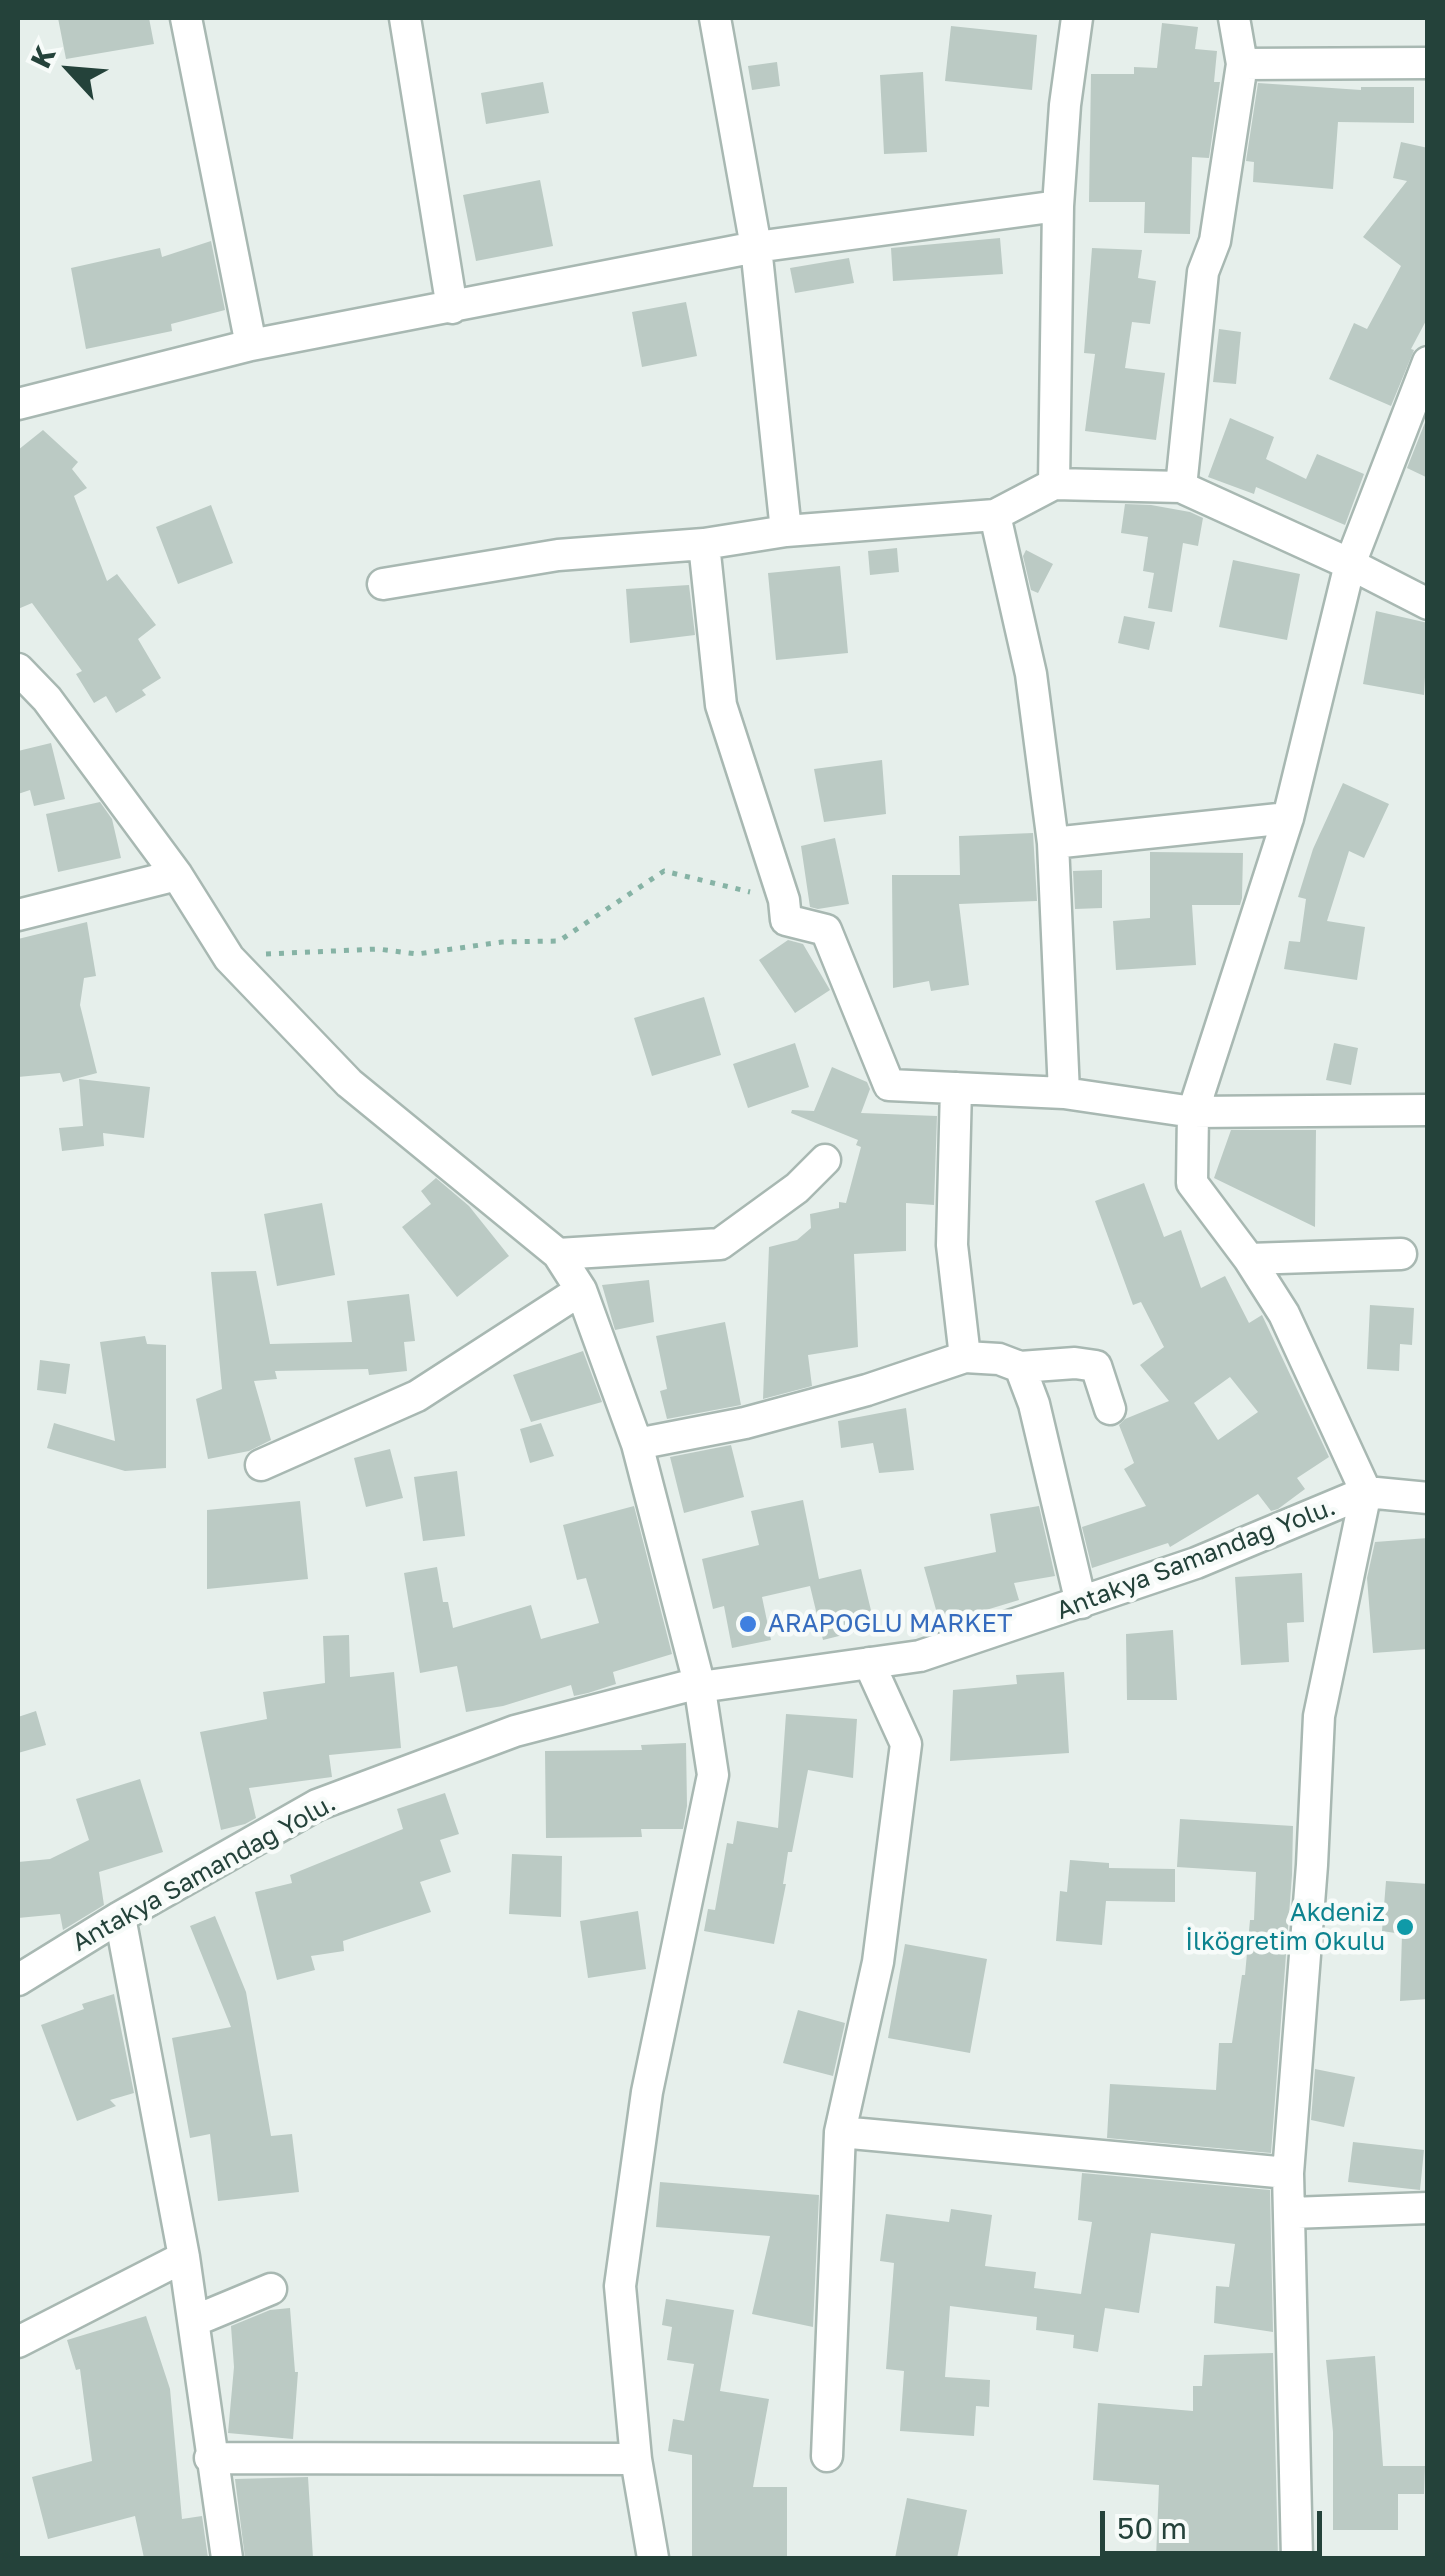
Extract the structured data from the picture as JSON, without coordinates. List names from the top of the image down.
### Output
{
  "streets": {
    "street": ["Antakya Samandağ Yolu."]
  },
  "places": ["ARAPOĞLU MARKET", "Akdeniz İlköğretim Okulu"],
  "scale_bar": "50 m",
  "north": "top left"
}
